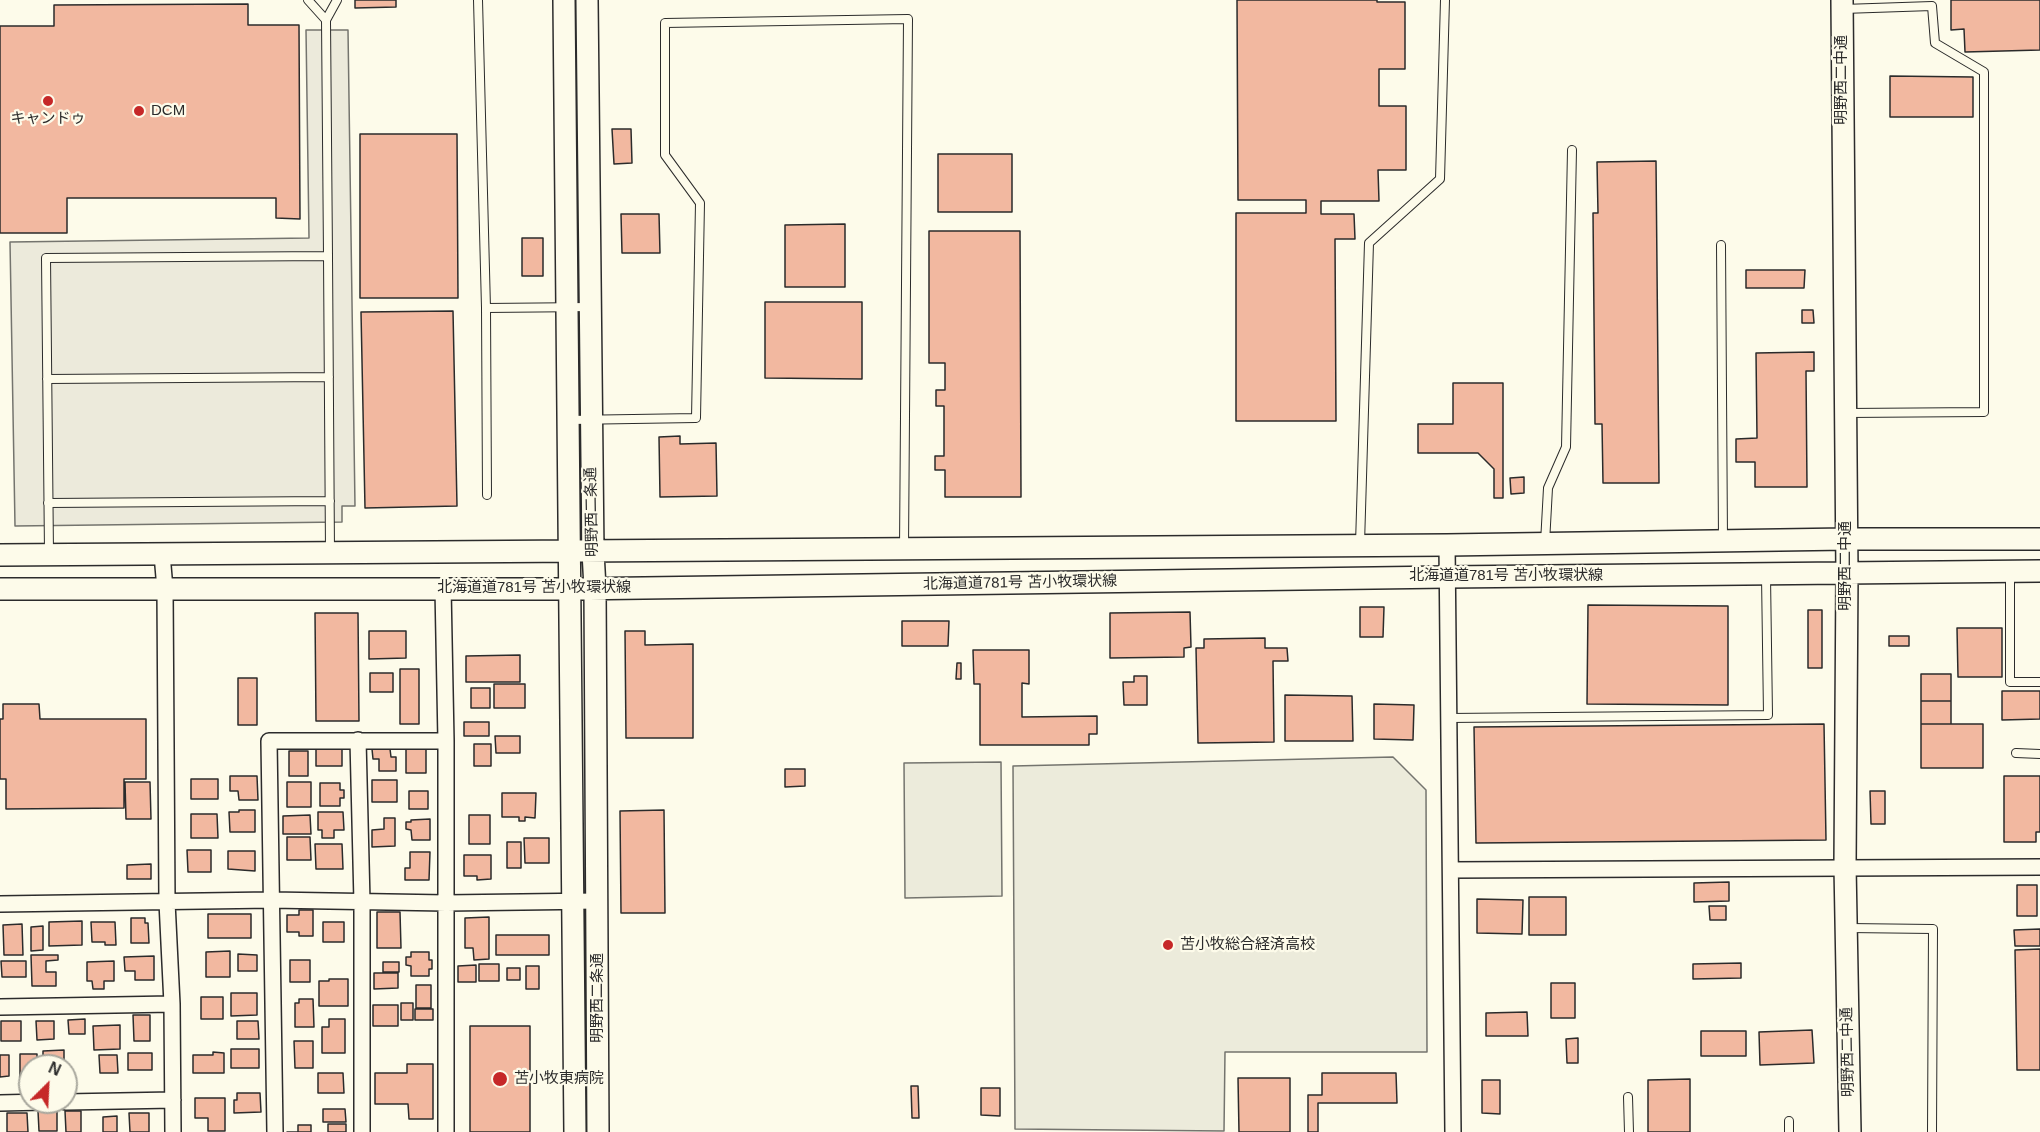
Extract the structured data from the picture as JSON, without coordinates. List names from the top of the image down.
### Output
{
  "streets": {
    "main road": ["明野西二中通", "明野西二条通", "北海道道781号 苫小牧環状線"]
  },
  "crossings": [
    ["明野西二中通", "北海道道781号 苫小牧環状線"],
    ["明野西二条通", "北海道道781号 苫小牧環状線"]
  ],
  "places": [
    "キャンドゥ",
    "DCM",
    "苫小牧総合経済高校",
    "苫小牧東病院"
  ],
  "north": "top right"
}
